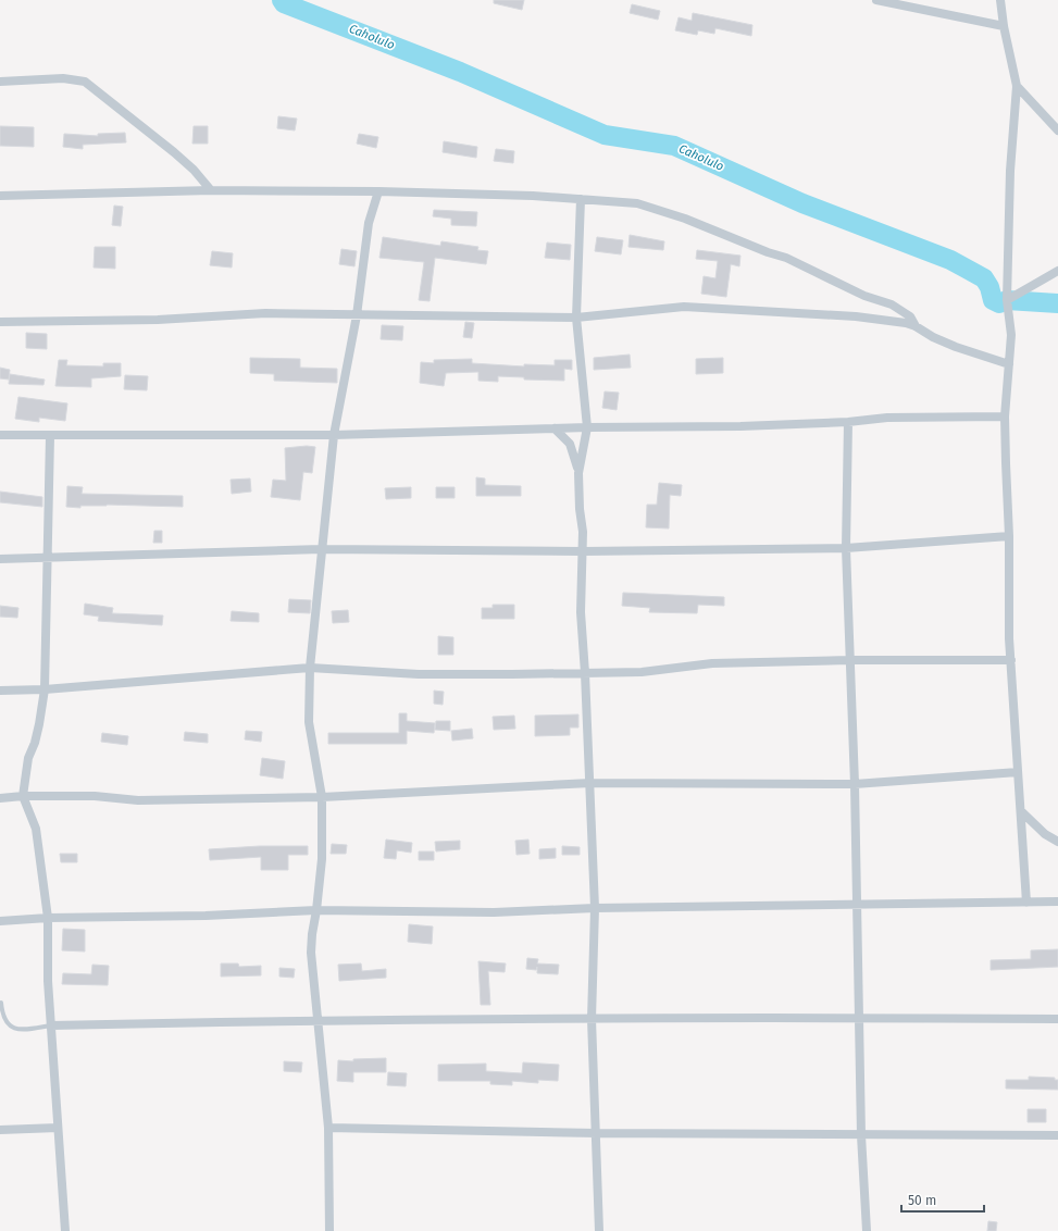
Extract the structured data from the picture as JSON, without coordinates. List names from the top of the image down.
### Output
{
  "water": ["Caholulo"],
  "scale_bar": "50 m"
}
